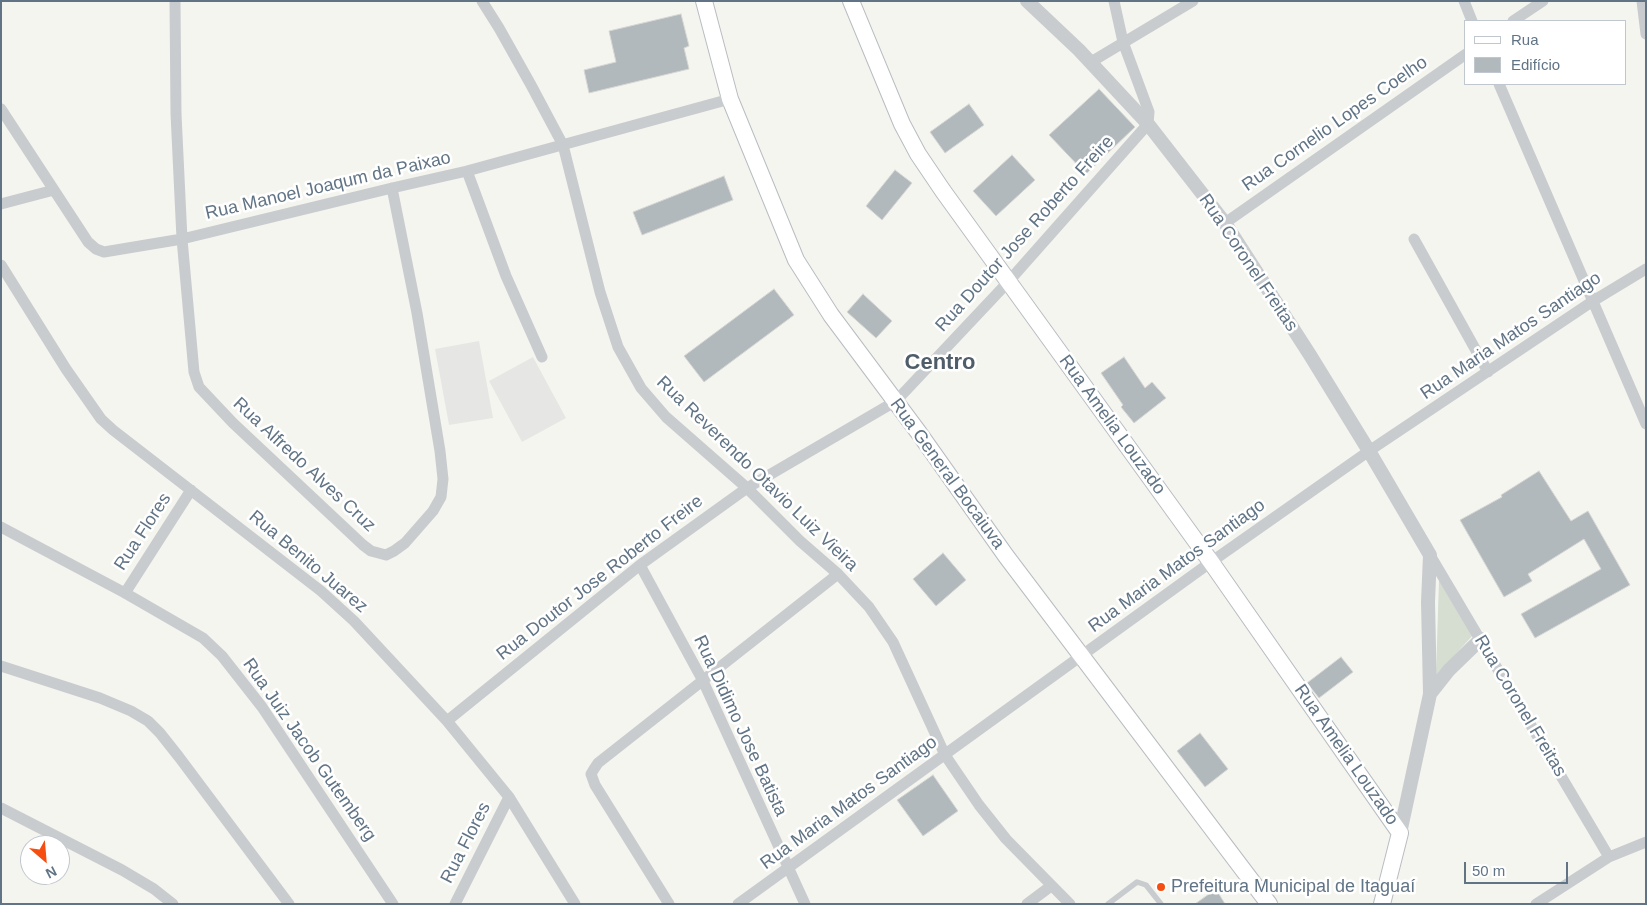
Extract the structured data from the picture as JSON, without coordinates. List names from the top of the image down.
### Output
{
  "streets": {
    "main road": ["Rua Amelia Louzado", "Rua General Bocaiuva"],
    "street": [
      "Rua Cornelio Lopes Coelho",
      "Rua Manoel Joaqum da Paixao",
      "Rua Doutor Jose Roberto Freire",
      "Rua Coronel Freitas",
      "Rua Maria Matos Santiago",
      "Rua Alfredo Alves Cruz",
      "Rua Reverendo Otavio Luiz Vieira",
      "Rua Flores",
      "Rua Benito Juarez",
      "Rua Didimo Jose Batista",
      "Rua Juiz Jacob Gutemberg"
    ]
  },
  "crossings": [
    ["Rua Cornelio Lopes Coelho", "Rua Coronel Freitas"],
    ["Rua Manoel Joaqum da Paixao", "Rua Alfredo Alves Cruz"],
    ["Rua Manoel Joaqum da Paixao", "Rua Reverendo Otavio Luiz Vieira"],
    ["Rua Manoel Joaqum da Paixao", "Rua General Bocaiuva"],
    ["Rua Doutor Jose Roberto Freire", "Rua Coronel Freitas"],
    ["Rua Doutor Jose Roberto Freire", "Rua Amelia Louzado"],
    ["Rua Doutor Jose Roberto Freire", "Rua Reverendo Otavio Luiz Vieira"],
    ["Rua Doutor Jose Roberto Freire", "Rua General Bocaiuva"],
    ["Rua Doutor Jose Roberto Freire", "Rua Benito Juarez"],
    ["Rua Doutor Jose Roberto Freire", "Rua Didimo Jose Batista"],
    ["Rua Coronel Freitas", "Rua Maria Matos Santiago"],
    ["Rua Maria Matos Santiago", "Rua Amelia Louzado"],
    ["Rua Maria Matos Santiago", "Rua Reverendo Otavio Luiz Vieira"],
    ["Rua Maria Matos Santiago", "Rua General Bocaiuva"],
    ["Rua Maria Matos Santiago", "Rua Didimo Jose Batista"],
    ["Rua Flores", "Rua Benito Juarez"],
    ["Rua Flores", "Rua Juiz Jacob Gutemberg"]
  ],
  "districts": ["Centro"],
  "places": ["Prefeitura Municipal de Itaguaí"],
  "legend": ["Rua", "Edifício"],
  "scale_bar": "50 m",
  "north": "bottom right"
}
